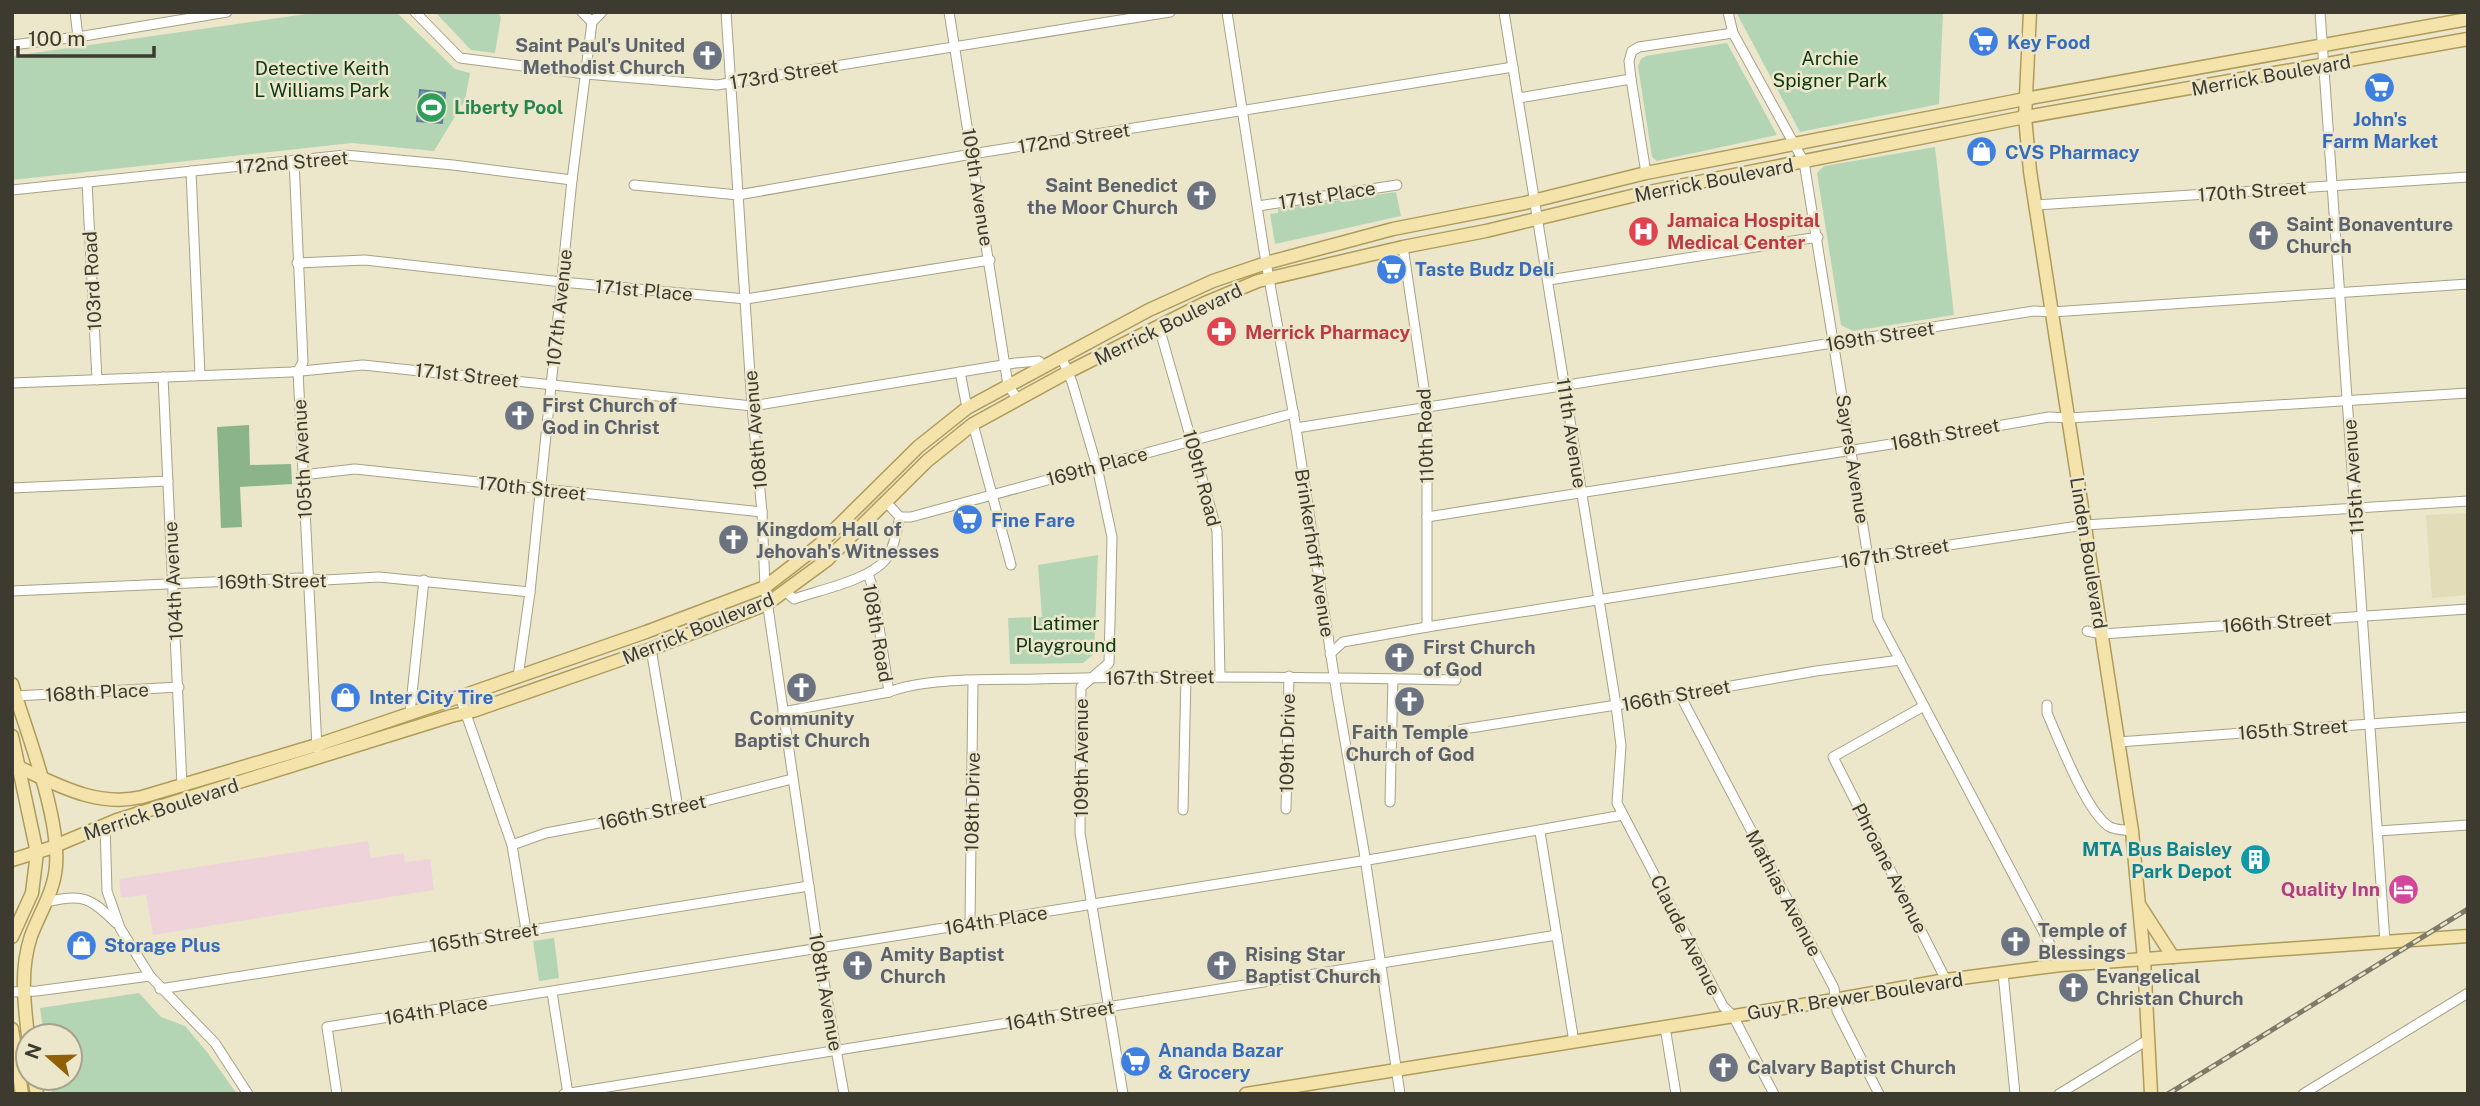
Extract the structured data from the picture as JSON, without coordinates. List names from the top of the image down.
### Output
{
  "streets": {
    "main road": ["Merrick Boulevard", "Linden Boulevard", "Guy R. Brewer Boulevard"],
    "street": [
      "173rd Street",
      "172nd Street",
      "109th Avenue",
      "170th Street",
      "171st Place",
      "103rd Road",
      "107th Avenue",
      "169th Street",
      "171st Street",
      "108th Avenue",
      "111th Avenue",
      "168th Street",
      "110th Road",
      "105th Avenue",
      "Sayres Avenue",
      "169th Place",
      "115th Avenue",
      "109th Road",
      "Brinkerhoff Avenue",
      "167th Street",
      "104th Avenue",
      "166th Street",
      "108th Road",
      "168th Place",
      "165th Street",
      "109th Drive",
      "108th Drive",
      "Phroane Avenue",
      "Mathias Avenue",
      "164th Place",
      "Claude Avenue",
      "164th Street"
    ]
  },
  "crossings": [
    ["173rd Street", "109th Avenue"],
    ["173rd Street", "107th Avenue"],
    ["173rd Street", "108th Avenue"],
    ["Merrick Boulevard", "109th Avenue"],
    ["Merrick Boulevard", "107th Avenue"],
    ["Merrick Boulevard", "171st Street"],
    ["Merrick Boulevard", "108th Avenue"],
    ["Merrick Boulevard", "111th Avenue"],
    ["Merrick Boulevard", "110th Road"],
    ["Merrick Boulevard", "105th Avenue"],
    ["Merrick Boulevard", "Sayres Avenue"],
    ["Merrick Boulevard", "115th Avenue"],
    ["Merrick Boulevard", "109th Road"],
    ["Merrick Boulevard", "Brinkerhoff Avenue"],
    ["Merrick Boulevard", "Linden Boulevard"],
    ["Merrick Boulevard", "104th Avenue"],
    ["172nd Street", "109th Avenue"],
    ["172nd Street", "103rd Road"],
    ["172nd Street", "107th Avenue"],
    ["172nd Street", "108th Avenue"],
    ["172nd Street", "111th Avenue"],
    ["172nd Street", "105th Avenue"],
    ["172nd Street", "Brinkerhoff Avenue"],
    ["109th Avenue", "171st Place"],
    ["109th Avenue", "171st Street"],
    ["109th Avenue", "169th Place"],
    ["109th Avenue", "167th Street"],
    ["109th Avenue", "164th Place"],
    ["109th Avenue", "164th Street"],
    ["170th Street", "107th Avenue"],
    ["170th Street", "108th Avenue"],
    ["170th Street", "105th Avenue"],
    ["170th Street", "115th Avenue"],
    ["170th Street", "Linden Boulevard"],
    ["171st Place", "107th Avenue"],
    ["171st Place", "108th Avenue"],
    ["171st Place", "105th Avenue"],
    ["171st Place", "Brinkerhoff Avenue"],
    ["103rd Road", "171st Street"],
    ["107th Avenue", "169th Street"],
    ["107th Avenue", "171st Street"],
    ["169th Street", "111th Avenue"],
    ["169th Street", "110th Road"],
    ["169th Street", "105th Avenue"],
    ["169th Street", "Sayres Avenue"],
    ["169th Street", "115th Avenue"],
    ["169th Street", "Brinkerhoff Avenue"],
    ["169th Street", "Linden Boulevard"],
    ["169th Street", "104th Avenue"],
    ["171st Street", "108th Avenue"],
    ["171st Street", "105th Avenue"],
    ["171st Street", "104th Avenue"],
    ["108th Avenue", "167th Street"],
    ["108th Avenue", "166th Street"],
    ["108th Avenue", "165th Street"],
    ["108th Avenue", "164th Place"],
    ["108th Avenue", "164th Street"],
    ["111th Avenue", "168th Street"],
    ["111th Avenue", "167th Street"],
    ["111th Avenue", "166th Street"],
    ["111th Avenue", "164th Place"],
    ["111th Avenue", "Claude Avenue"],
    ["168th Street", "110th Road"],
    ["168th Street", "Sayres Avenue"],
    ["168th Street", "115th Avenue"],
    ["168th Street", "Linden Boulevard"],
    ["110th Road", "167th Street"],
    ["Sayres Avenue", "167th Street"],
    ["Sayres Avenue", "166th Street"],
    ["Sayres Avenue", "Phroane Avenue"],
    ["Sayres Avenue", "Guy R. Brewer Boulevard"],
    ["169th Place", "109th Road"],
    ["169th Place", "Brinkerhoff Avenue"],
    ["115th Avenue", "167th Street"],
    ["115th Avenue", "166th Street"],
    ["115th Avenue", "165th Street"],
    ["115th Avenue", "Guy R. Brewer Boulevard"],
    ["109th Road", "167th Street"],
    ["Brinkerhoff Avenue", "167th Street"],
    ["Brinkerhoff Avenue", "164th Place"],
    ["Brinkerhoff Avenue", "Guy R. Brewer Boulevard"],
    ["Brinkerhoff Avenue", "164th Street"],
    ["167th Street", "Linden Boulevard"],
    ["167th Street", "108th Road"],
    ["167th Street", "109th Drive"],
    ["167th Street", "108th Drive"],
    ["Linden Boulevard", "166th Street"],
    ["Linden Boulevard", "165th Street"],
    ["Linden Boulevard", "Guy R. Brewer Boulevard"],
    ["104th Avenue", "168th Place"],
    ["166th Street", "Mathias Avenue"],
    ["108th Drive", "164th Place"],
    ["Phroane Avenue", "Guy R. Brewer Boulevard"],
    ["Mathias Avenue", "Guy R. Brewer Boulevard"],
    ["Claude Avenue", "Guy R. Brewer Boulevard"]
  ],
  "parks": ["Archie Spigner Park", "Detective Keith L Williams Park", "Latimer Playground"],
  "places": {
    "supermarket": [
      "Key Food",
      "John's Farm Market",
      "Taste Budz Deli",
      "Fine Fare",
      "Ananda Bazar & Grocery"
    ],
    "church": [
      "Saint Paul's United Methodist Church",
      "Saint Benedict the Moor Church",
      "Saint Bonaventure Church",
      "First Church of God in Christ",
      "Kingdom Hall of Jehovah's Witnesses",
      "First Church of God",
      "Community Baptist Church",
      "Faith Temple Church of God",
      "Temple of Blessings",
      "Amity Baptist Church",
      "Rising Star Baptist Church",
      "Evangelical Christan Church",
      "Calvary Baptist Church"
    ],
    "sports": ["Liberty Pool"],
    "shop": ["CVS Pharmacy", "Inter City Tire", "Storage Plus"],
    "hospital": ["Jamaica Hospital Medical Center"],
    "pharmacy": ["Merrick Pharmacy"],
    "building": ["MTA Bus Baisley Park Depot"],
    "hotel": ["Quality Inn"]
  },
  "scale_bar": "100 m",
  "north": "left"
}
